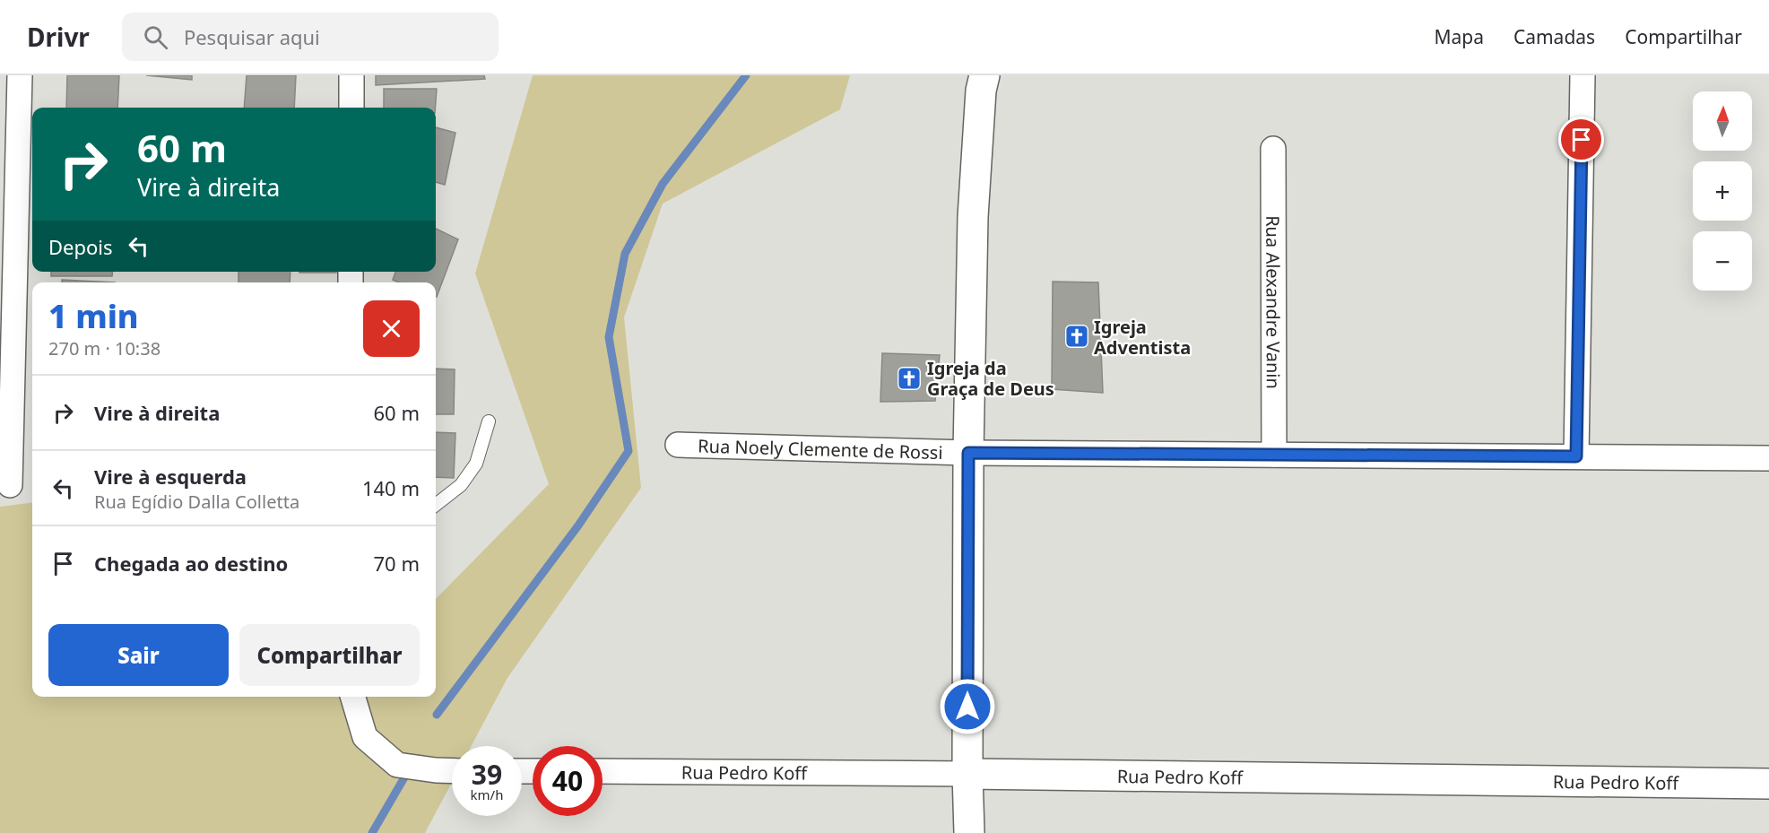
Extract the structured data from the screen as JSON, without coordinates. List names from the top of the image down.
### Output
{
  "streets": {
    "street": ["Rua Alexandre Vanin", "Rua Noely Clemente de Rossi", "Rua Pedro Koff"]
  },
  "crossings": [
    ["Rua Alexandre Vanin", "Rua Noely Clemente de Rossi"]
  ],
  "places": {
    "church": ["Igreja Adventista", "Igreja da Graça de Deus"]
  },
  "north": "top",
  "page": {
    "header": "Drivr",
    "search": "Pesquisar aqui",
    "nav": ["Mapa", "Camadas", "Compartilhar"],
    "map_buttons": ["+", "−"],
    "turn": ["60 m", "Vire à direita"],
    "then": "Depois",
    "heading": ["1 min", "270 m · 10:38"],
    "list": [
      {
        "name": "Vire à direita",
        "value": "60 m"
      },
      {
        "name": "Vire à esquerda",
        "note": "Rua Egídio Dalla Colletta",
        "value": "140 m"
      },
      {
        "name": "Chegada ao destino",
        "value": "70 m"
      }
    ],
    "buttons": ["Sair", "Compartilhar"],
    "speed": "39 km/h",
    "limit": "40"
  }
}
